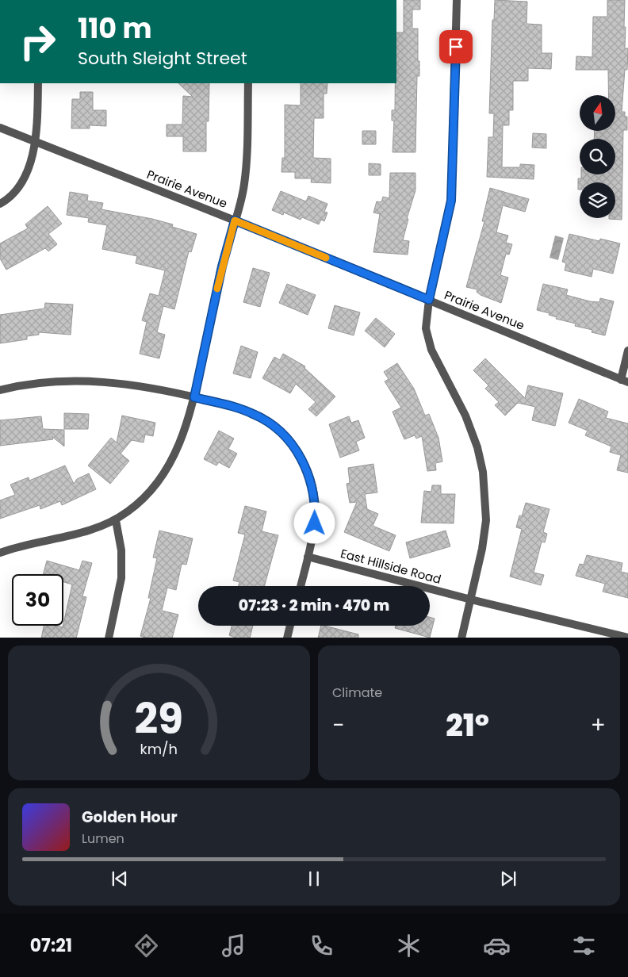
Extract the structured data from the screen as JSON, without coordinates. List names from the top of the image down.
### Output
{
  "streets": {
    "street": ["Prairie Avenue", "East Hillside Road"]
  },
  "north": "top",
  "page": {
    "turn": ["110 m", "South Sleight Street"],
    "limit": "30",
    "trip": "07:23 · 2 min · 470 m",
    "tile": "Climate",
    "heat": ["−", "21°", "+"],
    "song": ["Golden Hour", "Lumen"],
    "tabs": "07:21",
    "gauge": ["29", "km/h"]
  }
}
